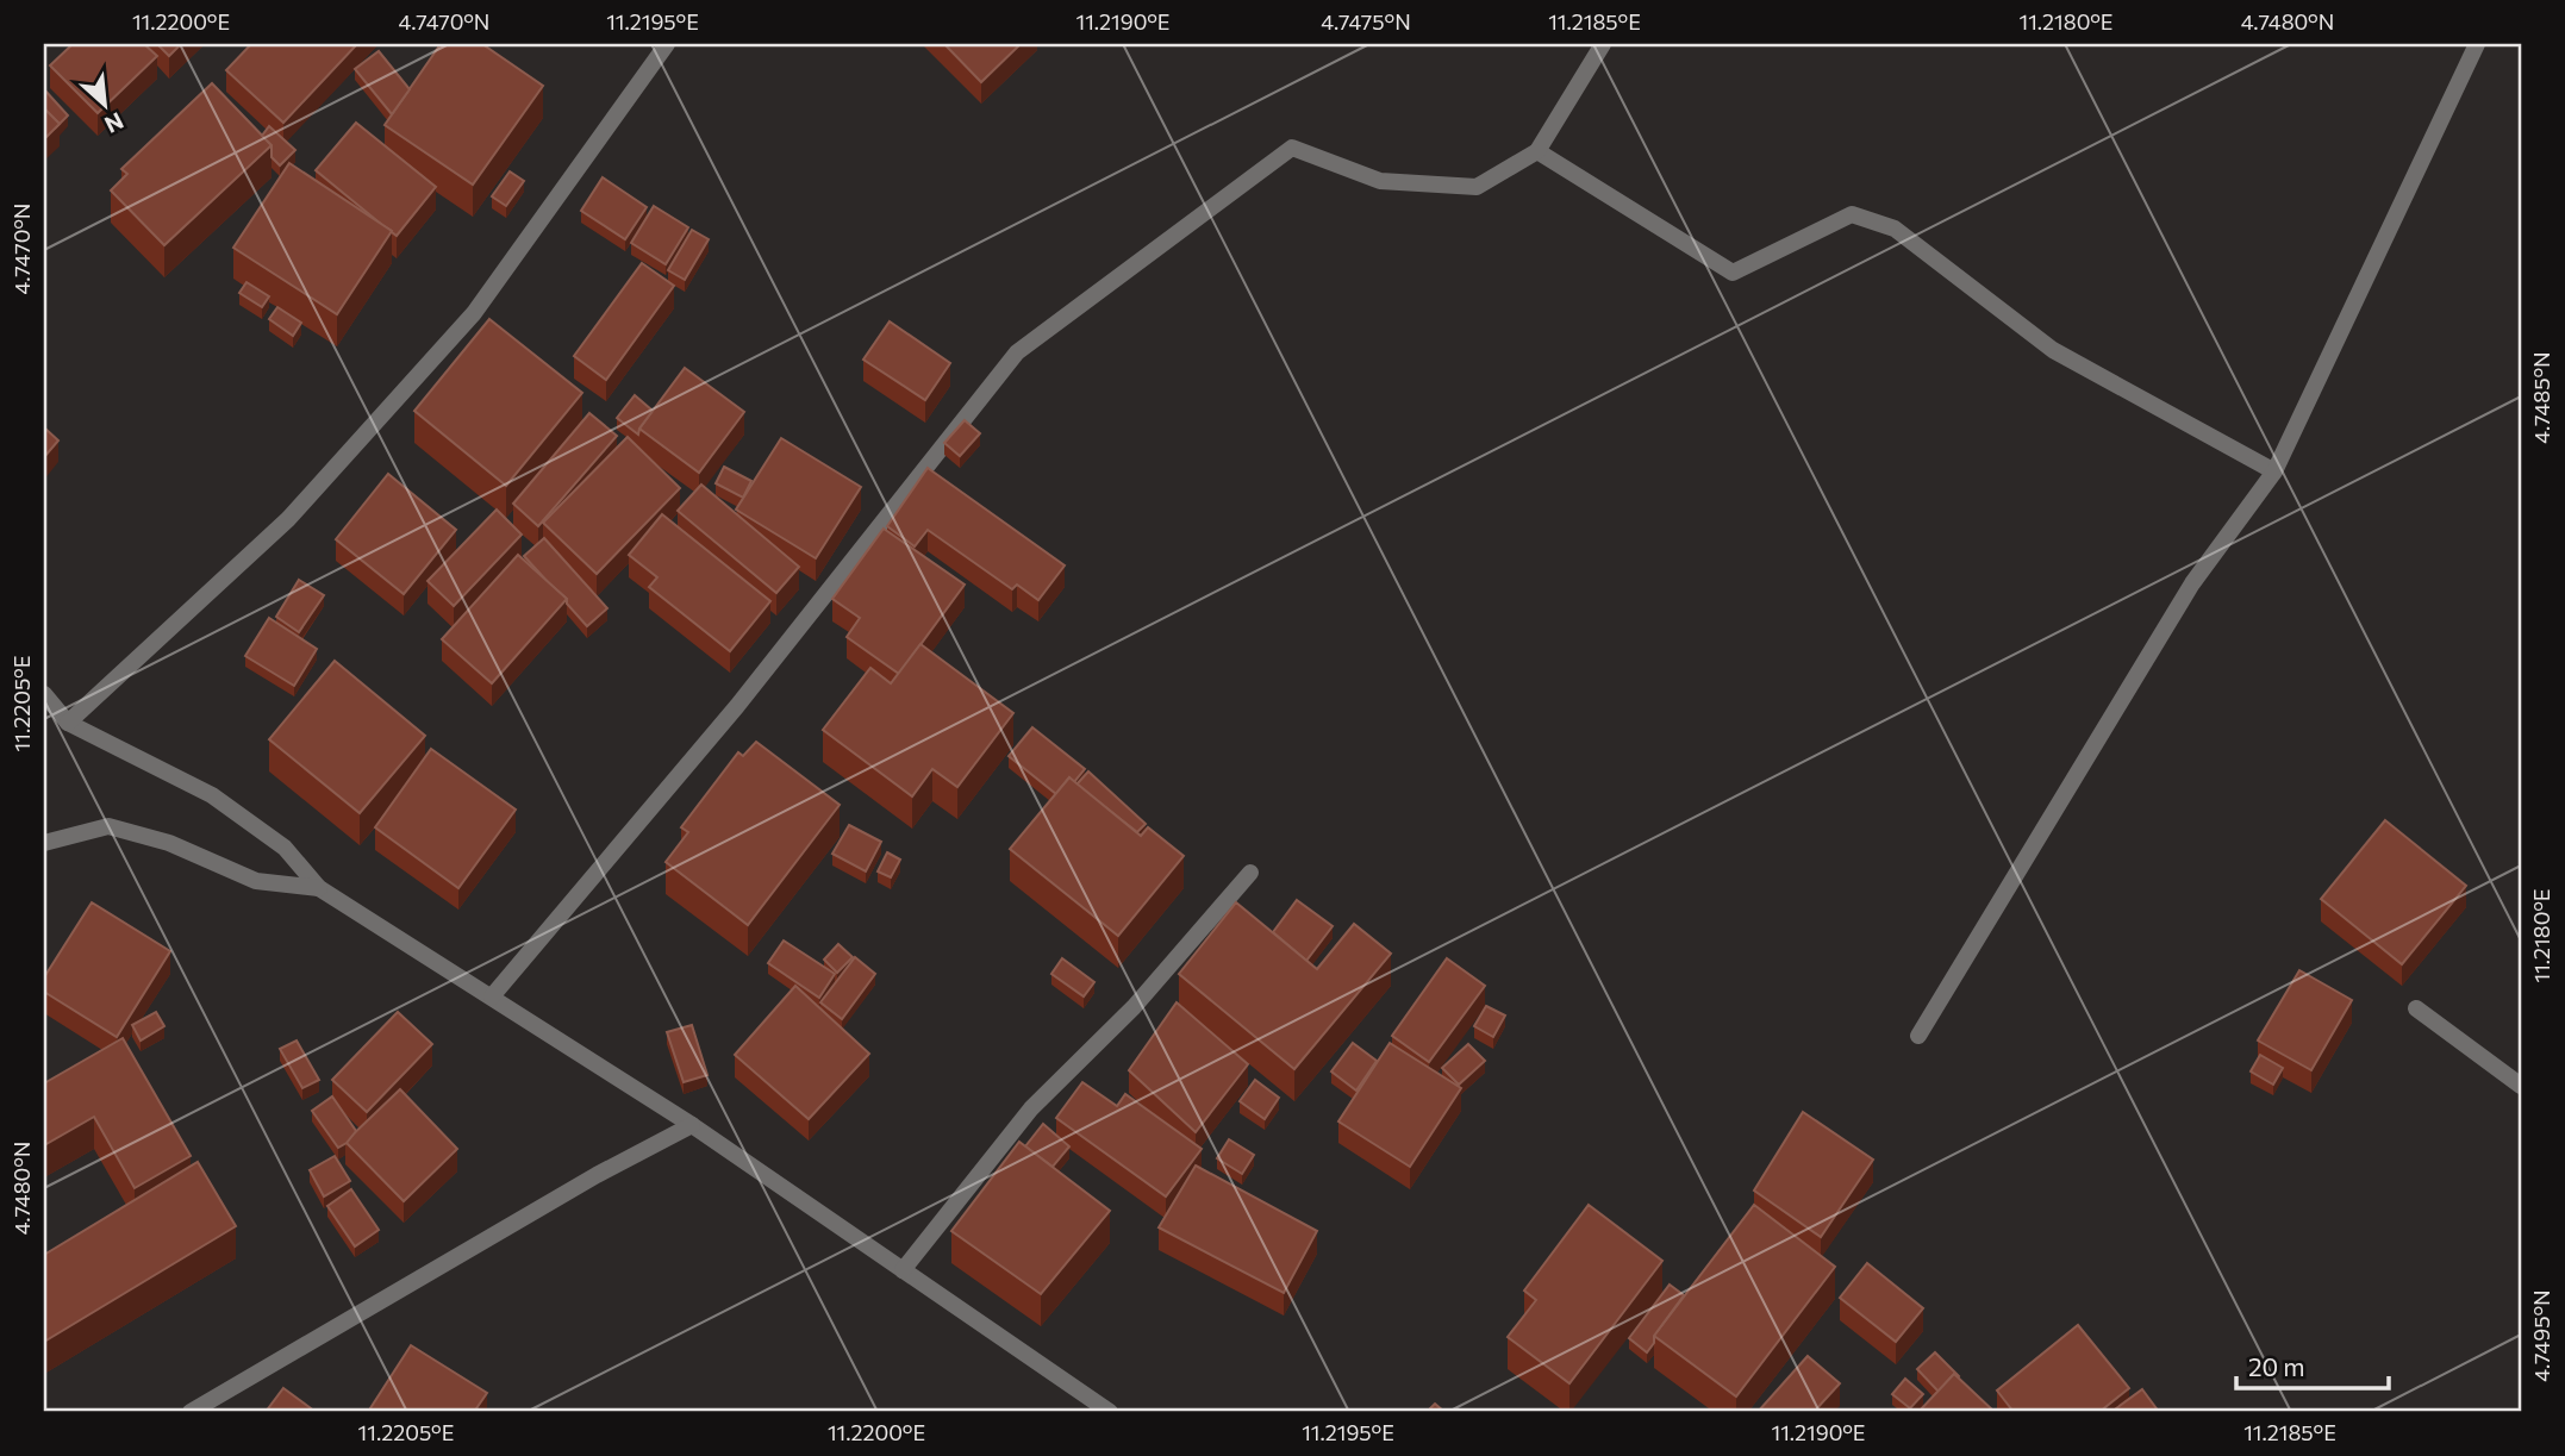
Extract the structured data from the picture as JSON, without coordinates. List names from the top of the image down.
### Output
{
  "scale_bar": "20 m",
  "north": "bottom right",
  "coordinates": [
    "11.2200°E",
    "4.7470°N",
    "11.2195°E",
    "11.2190°E",
    "4.7475°N",
    "11.2185°E",
    "11.2180°E",
    "4.7480°N",
    "4.7485°N",
    "11.2205°E",
    "4.7495°N"
  ]
}
